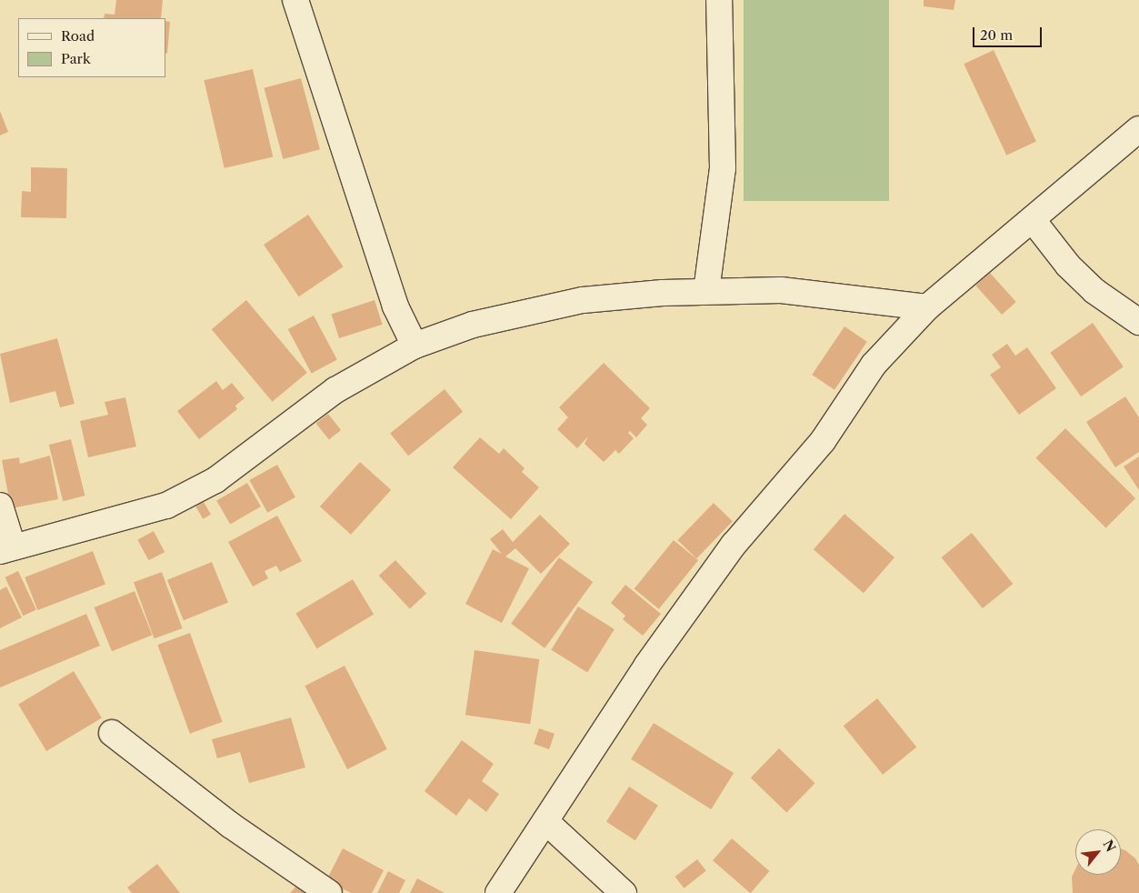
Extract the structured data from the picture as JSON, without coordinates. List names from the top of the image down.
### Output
{
  "legend": ["Road", "Park"],
  "scale_bar": "20 m",
  "north": "top right"
}
